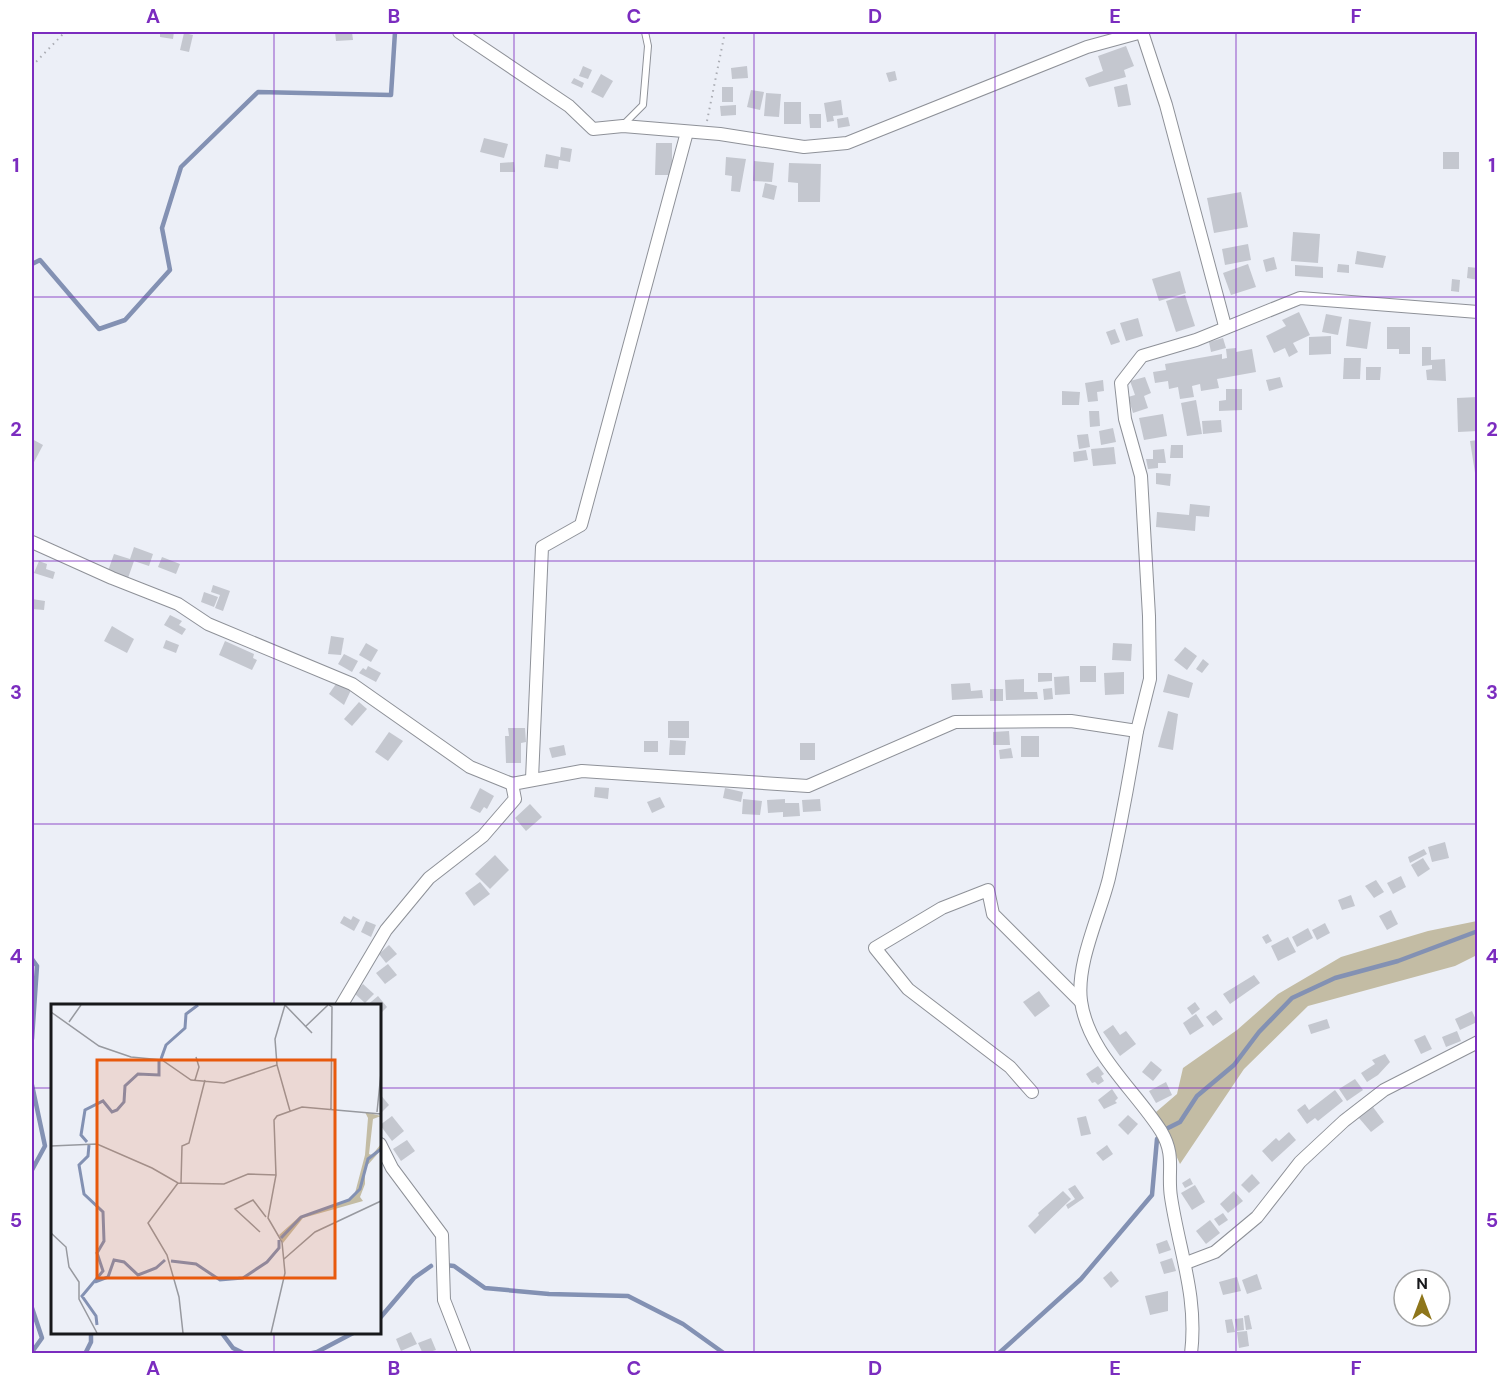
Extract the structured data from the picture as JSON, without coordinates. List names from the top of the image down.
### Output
{
  "north": "top",
  "grid": {
    "columns": [
      "A",
      "B",
      "C",
      "D",
      "E",
      "F"
    ],
    "rows": [
      "1",
      "2",
      "3",
      "4",
      "5"
    ]
  }
}
